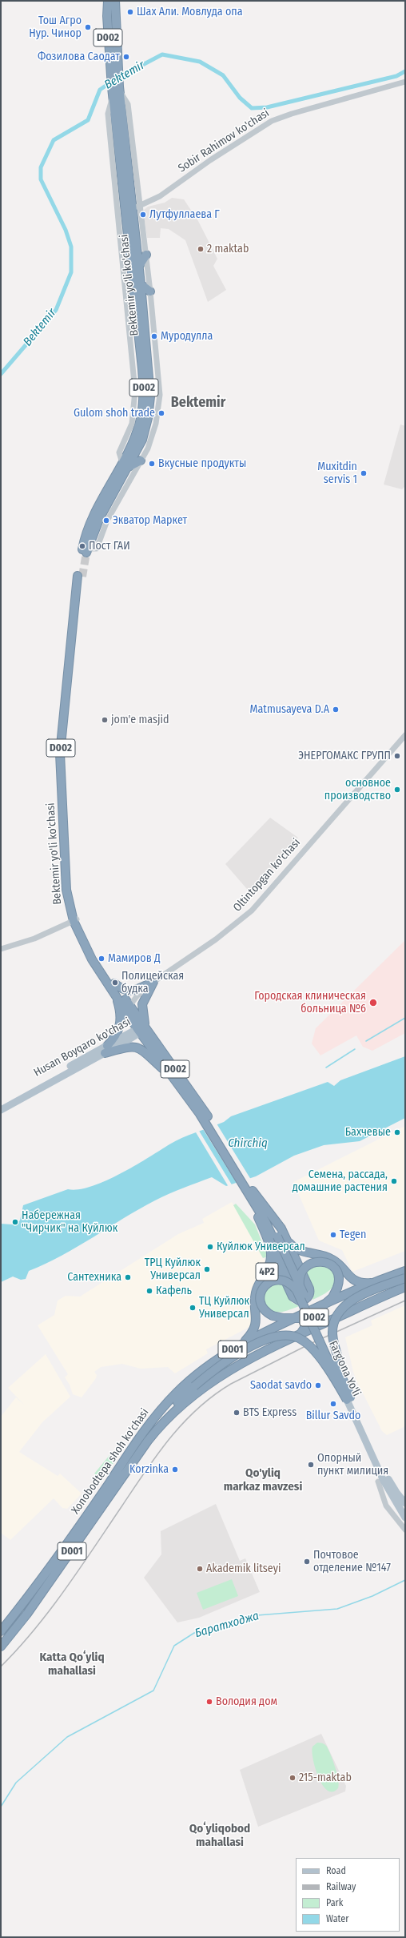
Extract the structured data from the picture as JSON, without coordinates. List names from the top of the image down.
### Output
{
  "streets": {
    "highway": [
      "D002",
      "Bektemir yo'li ko'chasi",
      "4P2",
      "D001",
      "Farg'ona Yo'li",
      "Xonobodtepa shoh ko'chasi"
    ],
    "main road": ["Husan Boyqaro ko'chasi"],
    "street": ["Sobir Rahimov ko'chasi", "Oltintopgan ko'chasi"]
  },
  "crossings": [
    ["Sobir Rahimov ko'chasi", "Bektemir yo'li ko'chasi"],
    ["Bektemir yo'li ko'chasi", "Oltintopgan ko'chasi"],
    ["Bektemir yo'li ko'chasi", "Husan Boyqaro ko'chasi"],
    ["Bektemir yo'li ko'chasi", "4P2"],
    ["Bektemir yo'li ko'chasi", "Farg'ona Yo'li"],
    ["4P2", "Farg'ona Yo'li"],
    ["4P2", "Xonobodtepa shoh ko'chasi"]
  ],
  "districts": [
    "Bektemir",
    "Qo'yliq markaz mavzesi",
    "Katta Qoʻyliq mahallasi",
    "Qoʻyliqobod mahallasi"
  ],
  "water": ["Bektemir", "Chirchiq", "Баратходжа"],
  "places": [
    "Шах Али. Мовлуда опа",
    "Тош Агро Нур. Чинор",
    "Фозилова Саодат",
    "Лутфуллаева Г",
    "2 maktab",
    "Муродулла",
    "Gulom shoh trade",
    "Вкусные продукты",
    "Muxitdin servis 1",
    "Экватор Маркет",
    "Пост ГАИ",
    "Matmusayeva D.A",
    "jom'e masjid",
    "ЭНЕРГОМАКС ГРУПП",
    "основное производство",
    "Мамиров Д",
    "Полицейская будка",
    "Городская клиническая больница №6",
    "Бахчевые",
    "Семена, рассада, домашние растения",
    "Набережная \"Чирчик\" на Куйлюк",
    "Tegen",
    "Куйлюк Универсал",
    "ТРЦ Куйлюк Универсал",
    "Сантехника",
    "Кафель",
    "ТЦ Куйлюк Универсал",
    "Saodat savdo",
    "Billur Savdo",
    "BTS Express",
    "Опорный пункт милиция",
    "Korzinka",
    "Почтовое отделение №147",
    "Akademik litseyi",
    "Володия дом",
    "215-maktab"
  ],
  "legend": [
    "Road",
    "Railway",
    "Park",
    "Water"
  ]
}
